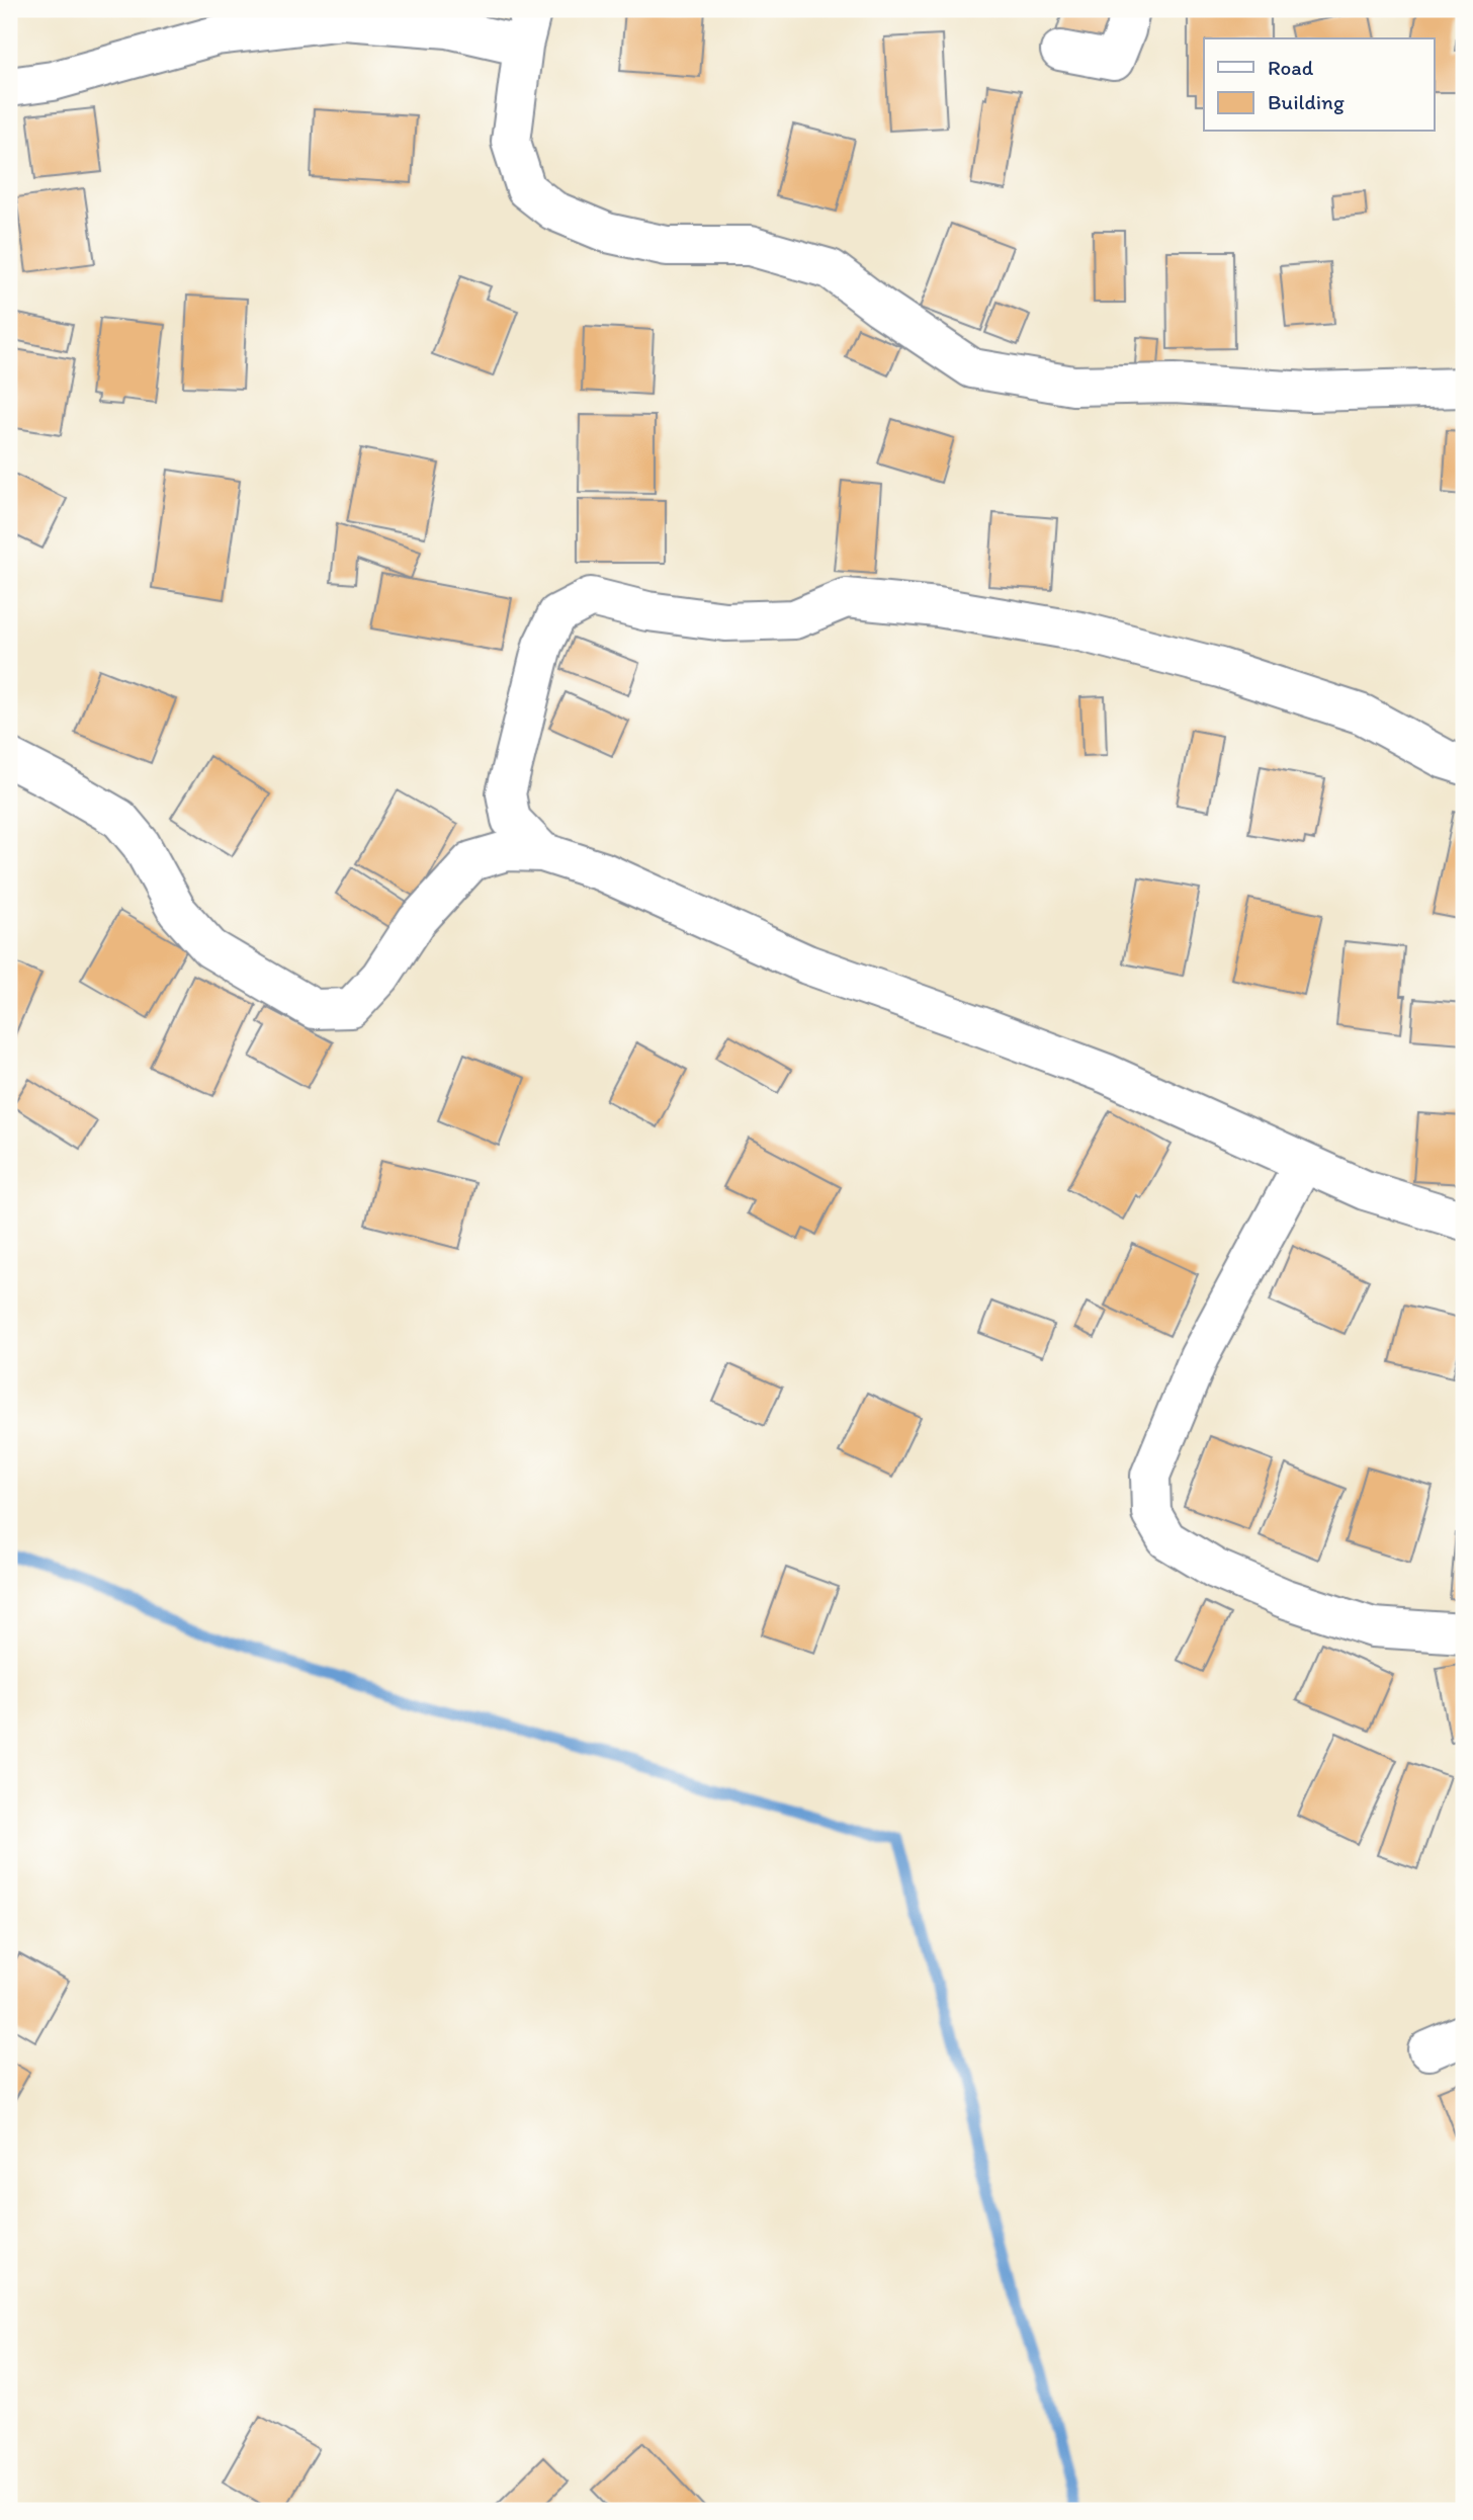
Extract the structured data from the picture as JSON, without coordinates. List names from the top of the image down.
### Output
{
  "legend": ["Road", "Building"]
}
